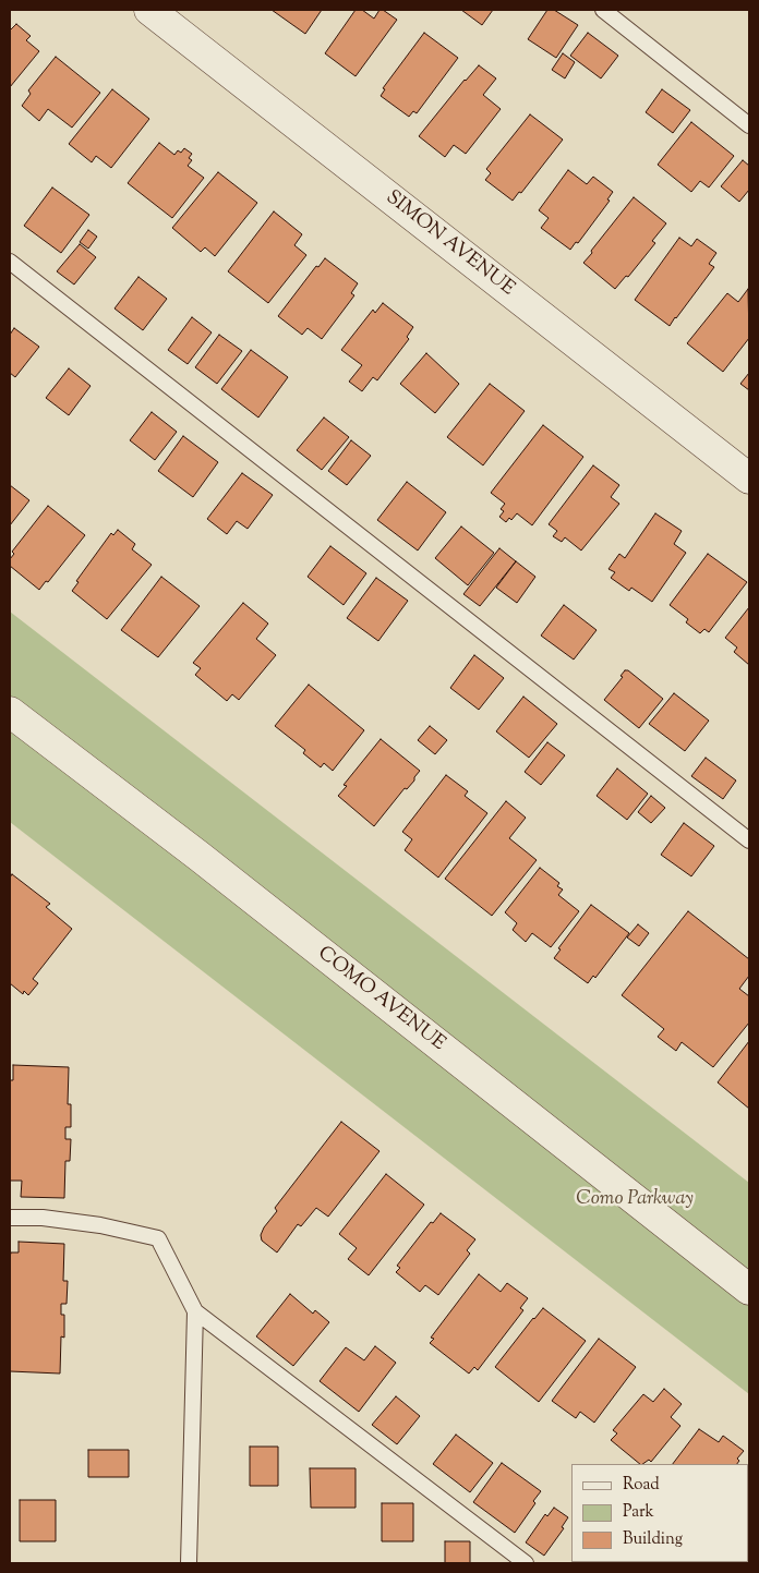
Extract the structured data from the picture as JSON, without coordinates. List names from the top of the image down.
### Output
{
  "streets": {
    "street": ["SIMON AVENUE", "COMO AVENUE"]
  },
  "parks": ["Como Parkway"],
  "legend": ["Road", "Park", "Building"]
}
